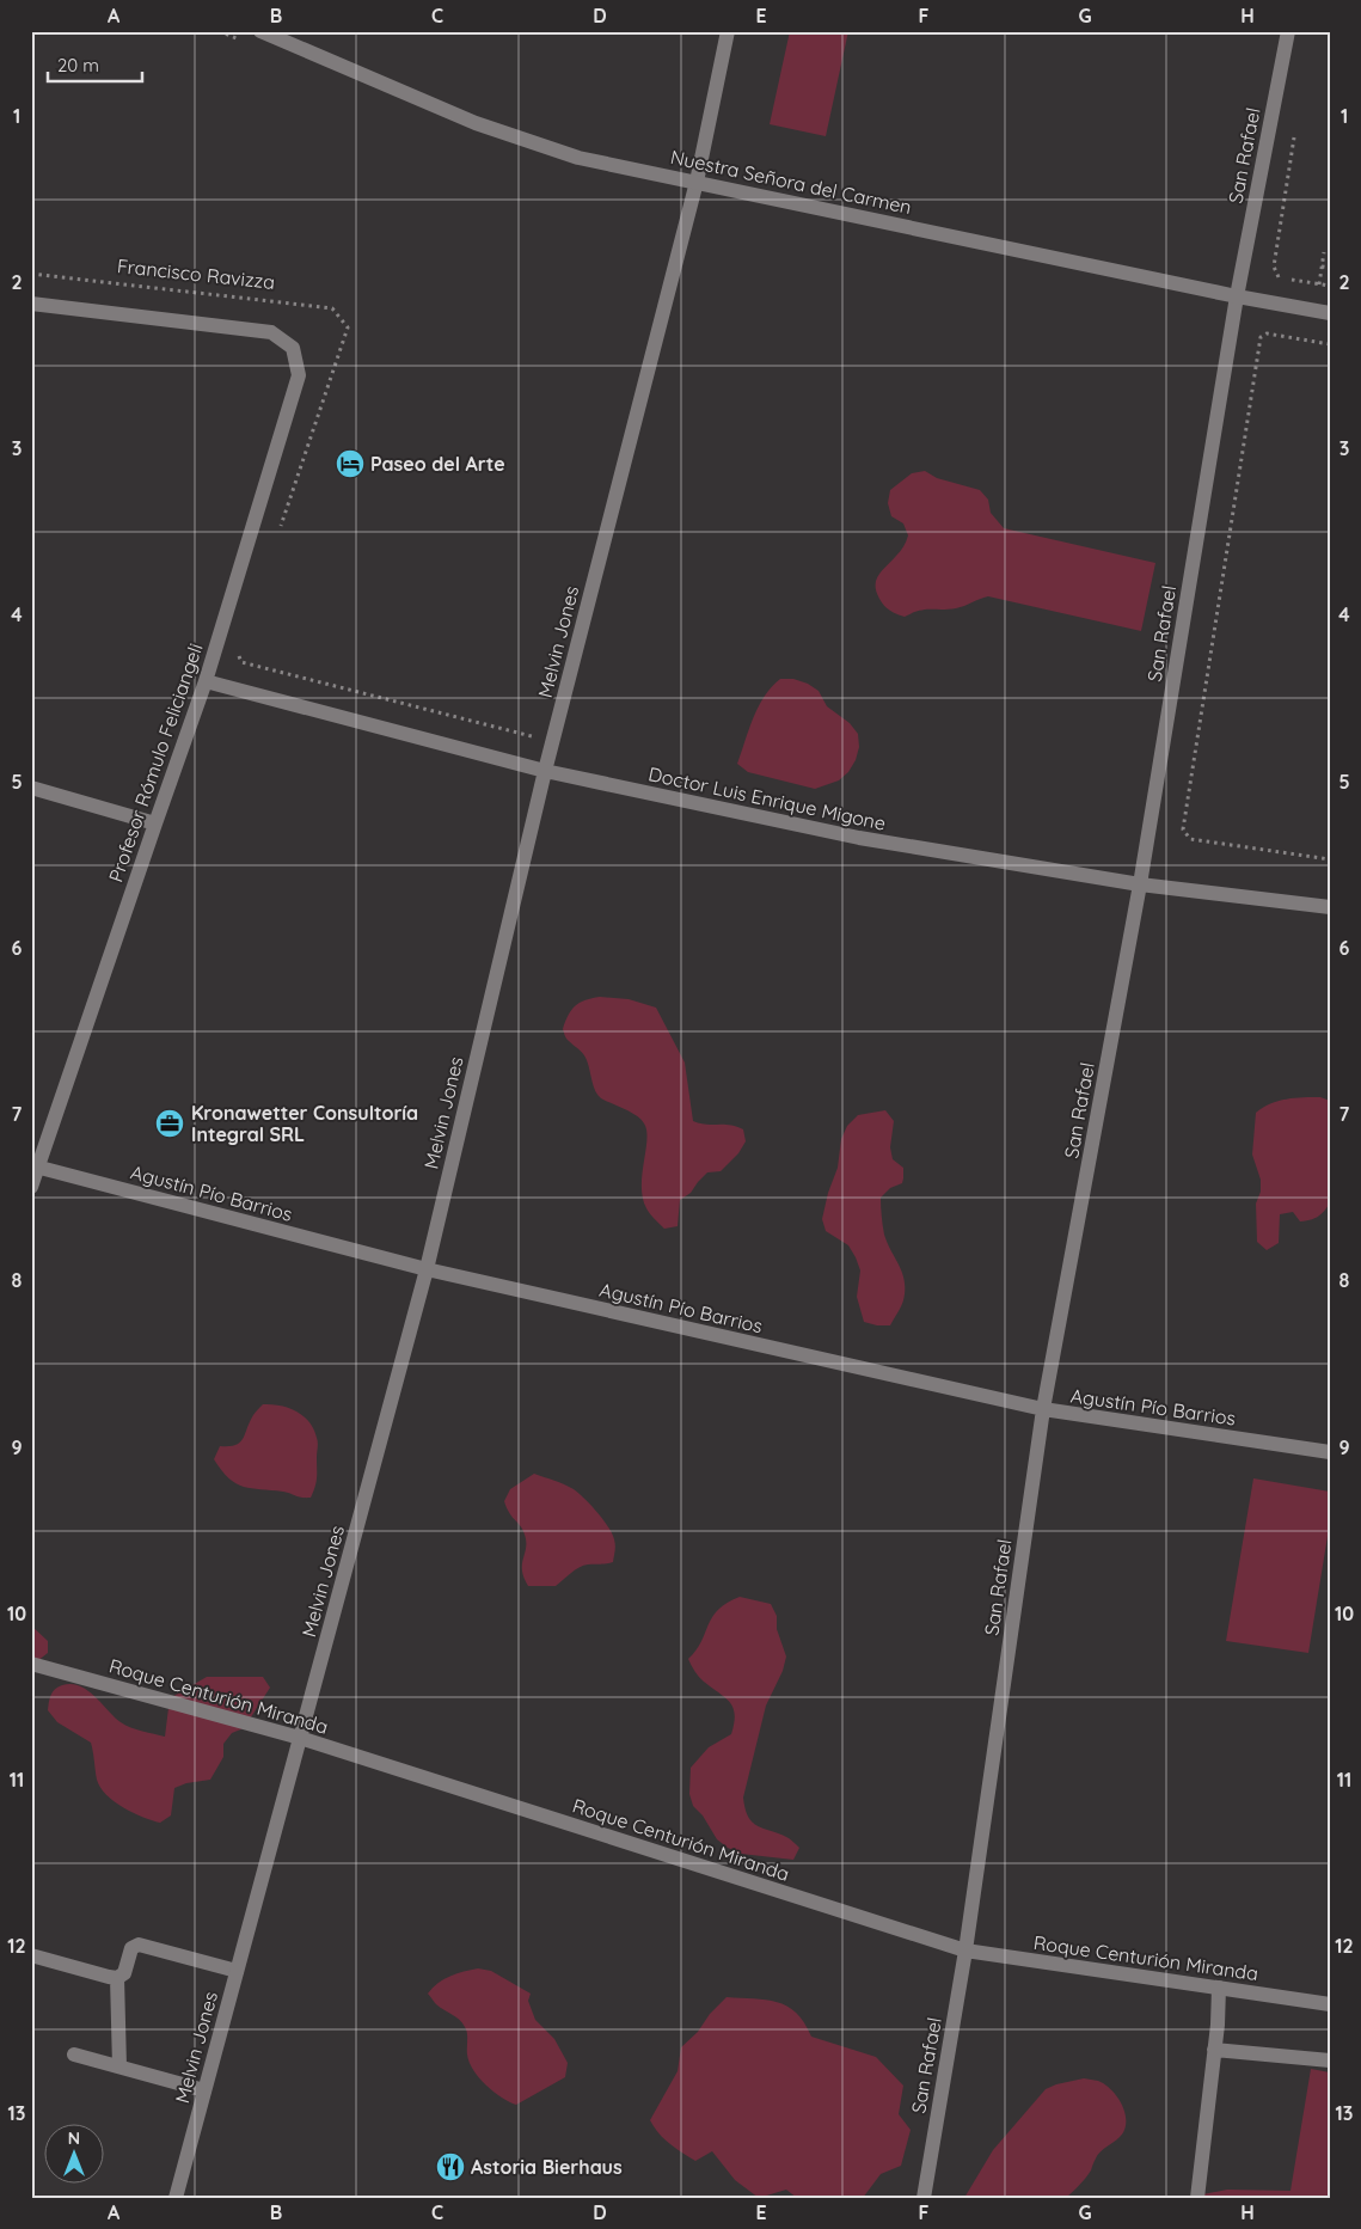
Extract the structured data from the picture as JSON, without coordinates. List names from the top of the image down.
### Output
{
  "streets": {
    "street": [
      "San Rafael",
      "Nuestra Señora del Carmen",
      "Melvin Jones",
      "Profesor Rómulo Feliciangeli",
      "Doctor Luis Enrique Migone",
      "Agustín Pío Barrios",
      "Roque Centurión Miranda"
    ],
    "path": ["Francisco Ravizza"]
  },
  "crossings": [
    ["San Rafael", "Nuestra Señora del Carmen"],
    ["San Rafael", "Doctor Luis Enrique Migone"],
    ["San Rafael", "Agustín Pío Barrios"],
    ["San Rafael", "Roque Centurión Miranda"],
    ["Nuestra Señora del Carmen", "Melvin Jones"],
    ["Melvin Jones", "Doctor Luis Enrique Migone"],
    ["Melvin Jones", "Agustín Pío Barrios"],
    ["Melvin Jones", "Roque Centurión Miranda"],
    ["Profesor Rómulo Feliciangeli", "Doctor Luis Enrique Migone"],
    ["Profesor Rómulo Feliciangeli", "Agustín Pío Barrios"]
  ],
  "places": {
    "hotel": ["Paseo del Arte"],
    "office": ["Kronawetter Consultoría Integral SRL"],
    "restaurant": ["Astoria Bierhaus"]
  },
  "scale_bar": "20 m",
  "north": "top",
  "grid": {
    "columns": [
      "A",
      "B",
      "C",
      "D",
      "E",
      "F",
      "G",
      "H"
    ],
    "rows": [
      "1",
      "2",
      "3",
      "4",
      "5",
      "6",
      "7",
      "8",
      "9",
      "10",
      "11",
      "12",
      "13"
    ]
  }
}
